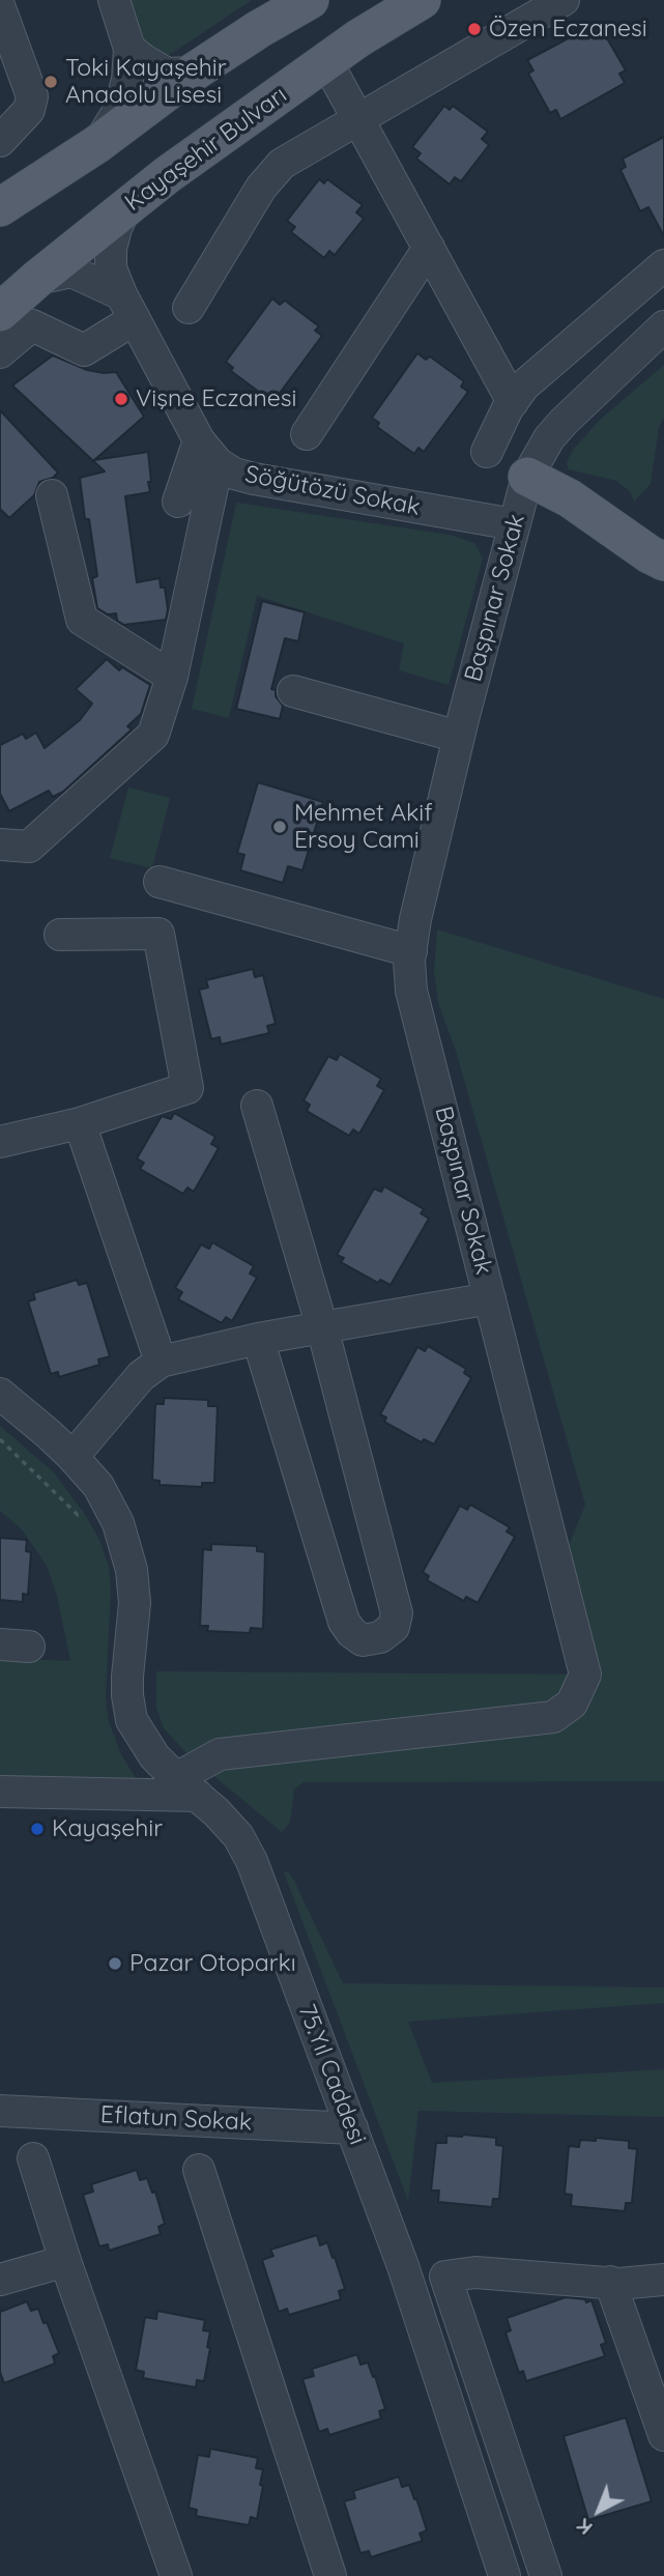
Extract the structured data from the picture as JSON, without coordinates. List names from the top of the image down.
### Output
{
  "streets": {
    "main road": ["Kayaşehir Bulvarı"],
    "street": [
      "Söğütözü Sokak",
      "Başpınar Sokak",
      "75.Yıl Caddesi",
      "Eflatun Sokak"
    ]
  },
  "crossings": [
    ["Söğütözü Sokak", "Başpınar Sokak"],
    ["Başpınar Sokak", "75.Yıl Caddesi"],
    ["75.Yıl Caddesi", "Eflatun Sokak"]
  ],
  "places": [
    "Özen Eczanesi",
    "Toki Kayaşehir Anadolu Lisesi",
    "Vişne Eczanesi",
    "Mehmet Akif Ersoy Cami",
    "Kayaşehir",
    "Pazar Otoparkı"
  ],
  "north": "bottom left"
}
